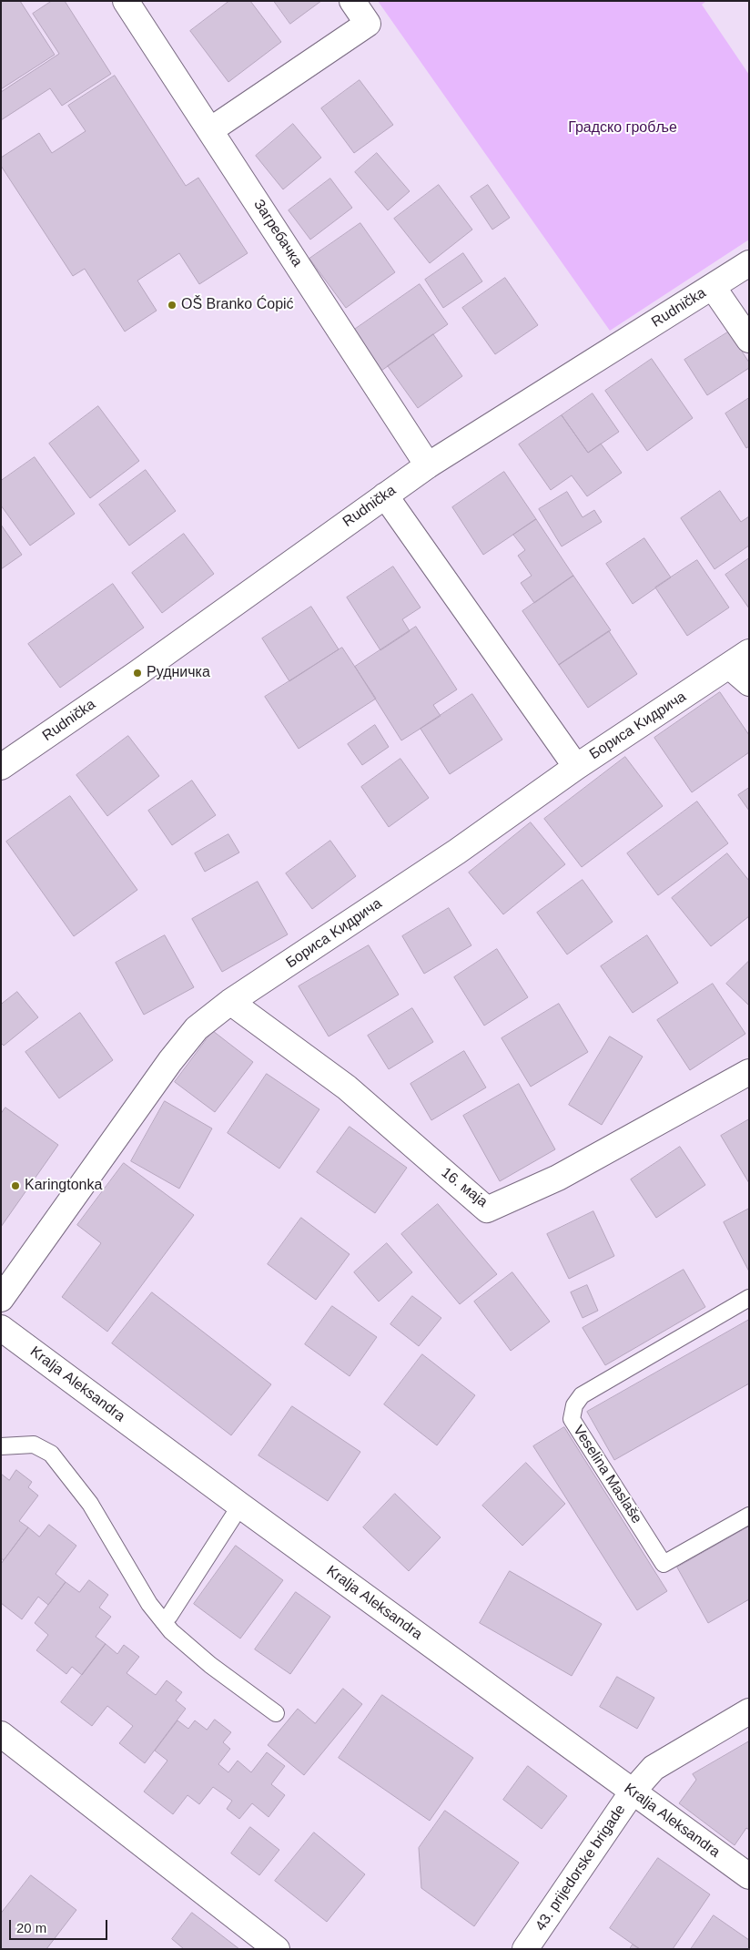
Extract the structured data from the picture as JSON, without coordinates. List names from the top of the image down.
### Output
{
  "streets": {
    "street": [
      "Загребачка",
      "Rudnička",
      "Бориса Kидрича",
      "16. маја",
      "Kralja Aleksandra",
      "43. prijedorske brigade"
    ],
    "lane": ["Veselina Maslaše"]
  },
  "crossings": [
    ["Загребачка", "Rudnička"],
    ["Бориса Kидрича", "16. маја"],
    ["Kralja Aleksandra", "43. prijedorske brigade"]
  ],
  "parks": ["Градско гробље"],
  "places": ["OŠ Branko Ćopić", "Рудничка", "Karingtonka"],
  "scale_bar": "20 m"
}
